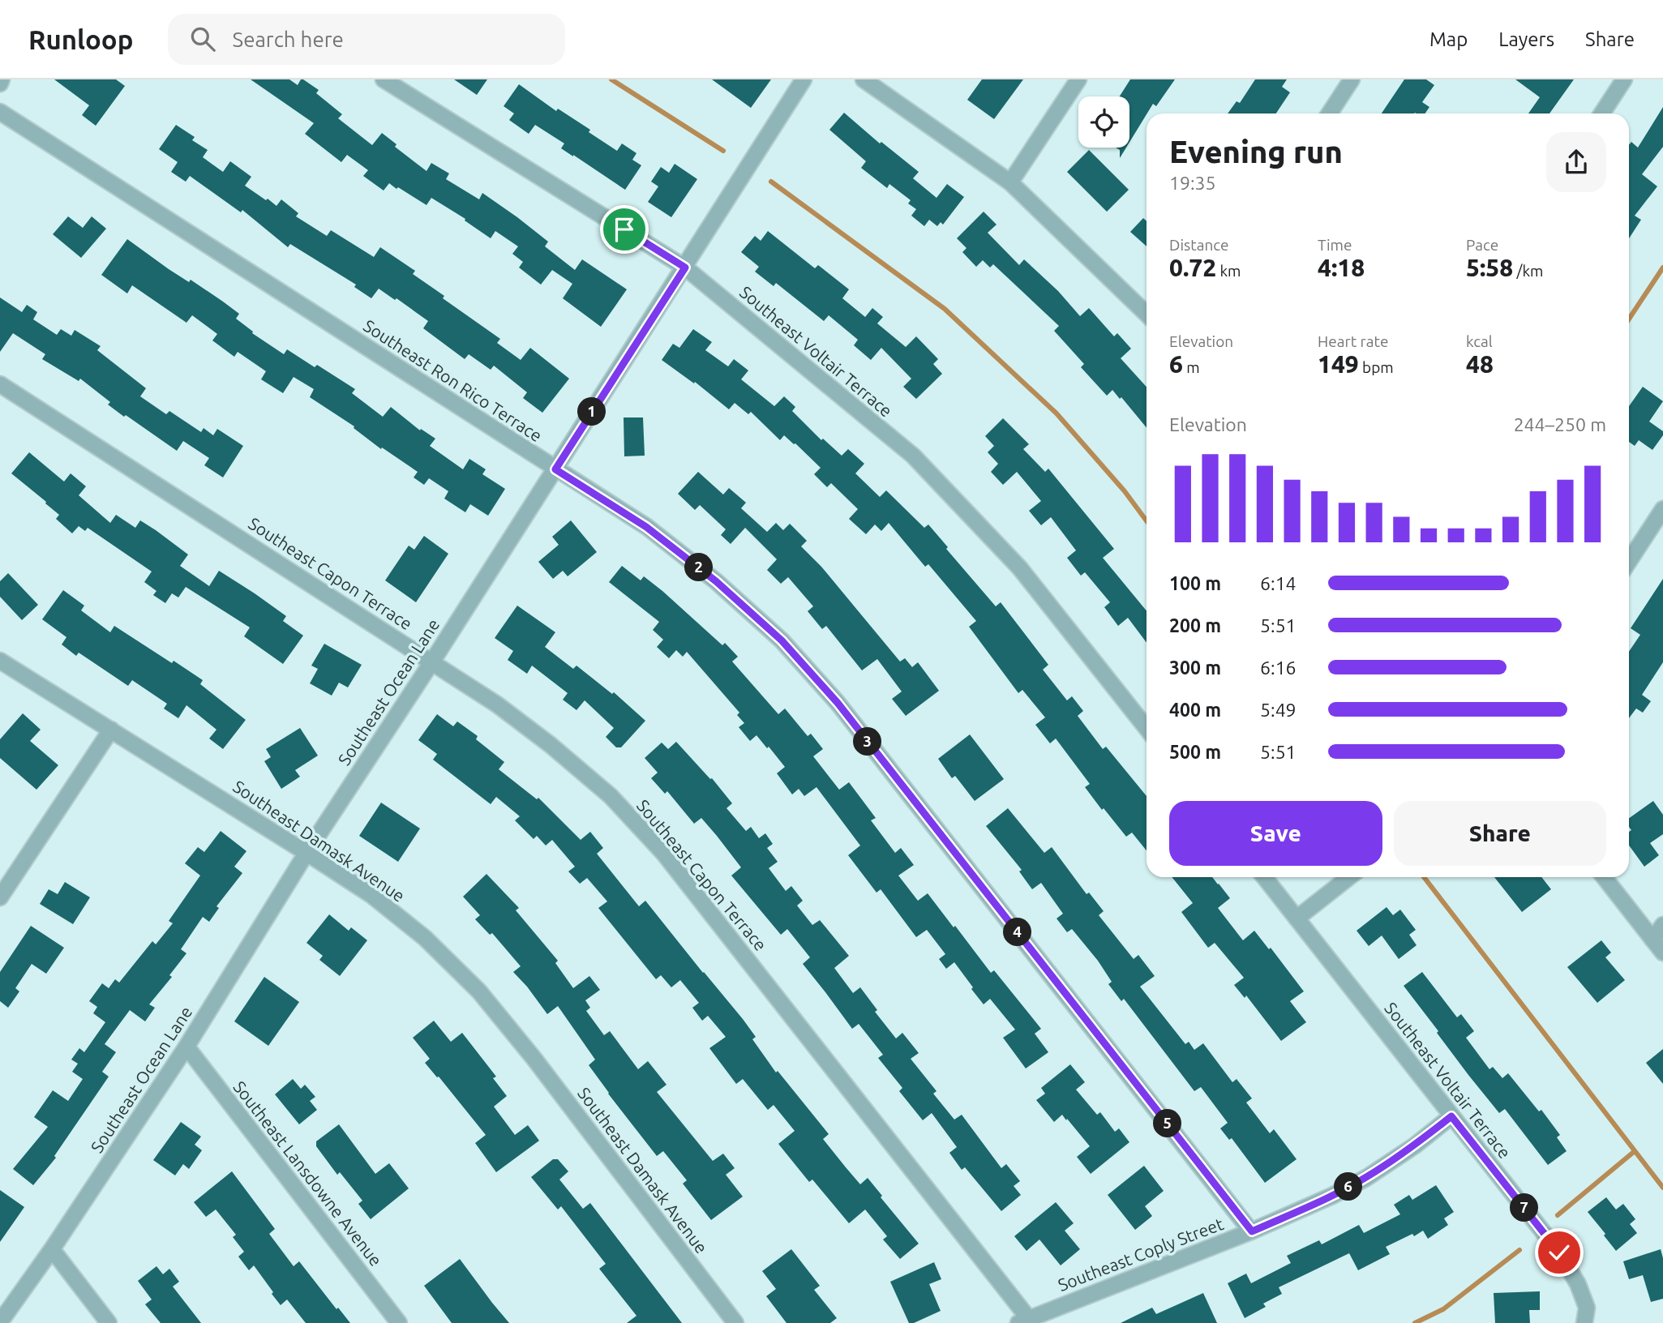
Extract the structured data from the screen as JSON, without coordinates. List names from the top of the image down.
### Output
{
  "streets": {
    "street": [
      "Southeast Voltair Terrace",
      "Southeast Ron Rico Terrace",
      "Southeast Capon Terrace",
      "Southeast Ocean Lane",
      "Southeast Damask Avenue",
      "Southeast Lansdowne Avenue",
      "Southeast Coply Street"
    ]
  },
  "crossings": [
    ["Southeast Voltair Terrace", "Southeast Ocean Lane"],
    ["Southeast Voltair Terrace", "Southeast Coply Street"],
    ["Southeast Ron Rico Terrace", "Southeast Ocean Lane"],
    ["Southeast Ron Rico Terrace", "Southeast Coply Street"],
    ["Southeast Capon Terrace", "Southeast Ocean Lane"],
    ["Southeast Capon Terrace", "Southeast Coply Street"],
    ["Southeast Ocean Lane", "Southeast Damask Avenue"],
    ["Southeast Ocean Lane", "Southeast Lansdowne Avenue"]
  ],
  "page": {
    "header": "Runloop",
    "search": "Search here",
    "nav": ["Map", "Layers", "Share"],
    "heading": ["Evening run", "19:35"],
    "stats": [
      ["Distance", "0.72 km"],
      ["Time", "4:18"],
      ["Pace", "5:58 /km"],
      ["Elevation", "6 m"],
      ["Heart rate", "149 bpm"],
      ["kcal", "48"]
    ],
    "pins": [
      "1",
      "2",
      "3",
      "4",
      "5",
      "6",
      "7"
    ],
    "chart": ["Elevation", "244–250 m"],
    "list": [
      {
        "name": "100 m",
        "note": "6:14"
      },
      {
        "name": "200 m",
        "note": "5:51"
      },
      {
        "name": "300 m",
        "note": "6:16"
      },
      {
        "name": "400 m",
        "note": "5:49"
      },
      {
        "name": "500 m",
        "note": "5:51"
      }
    ],
    "buttons": ["Save", "Share"]
  }
}
